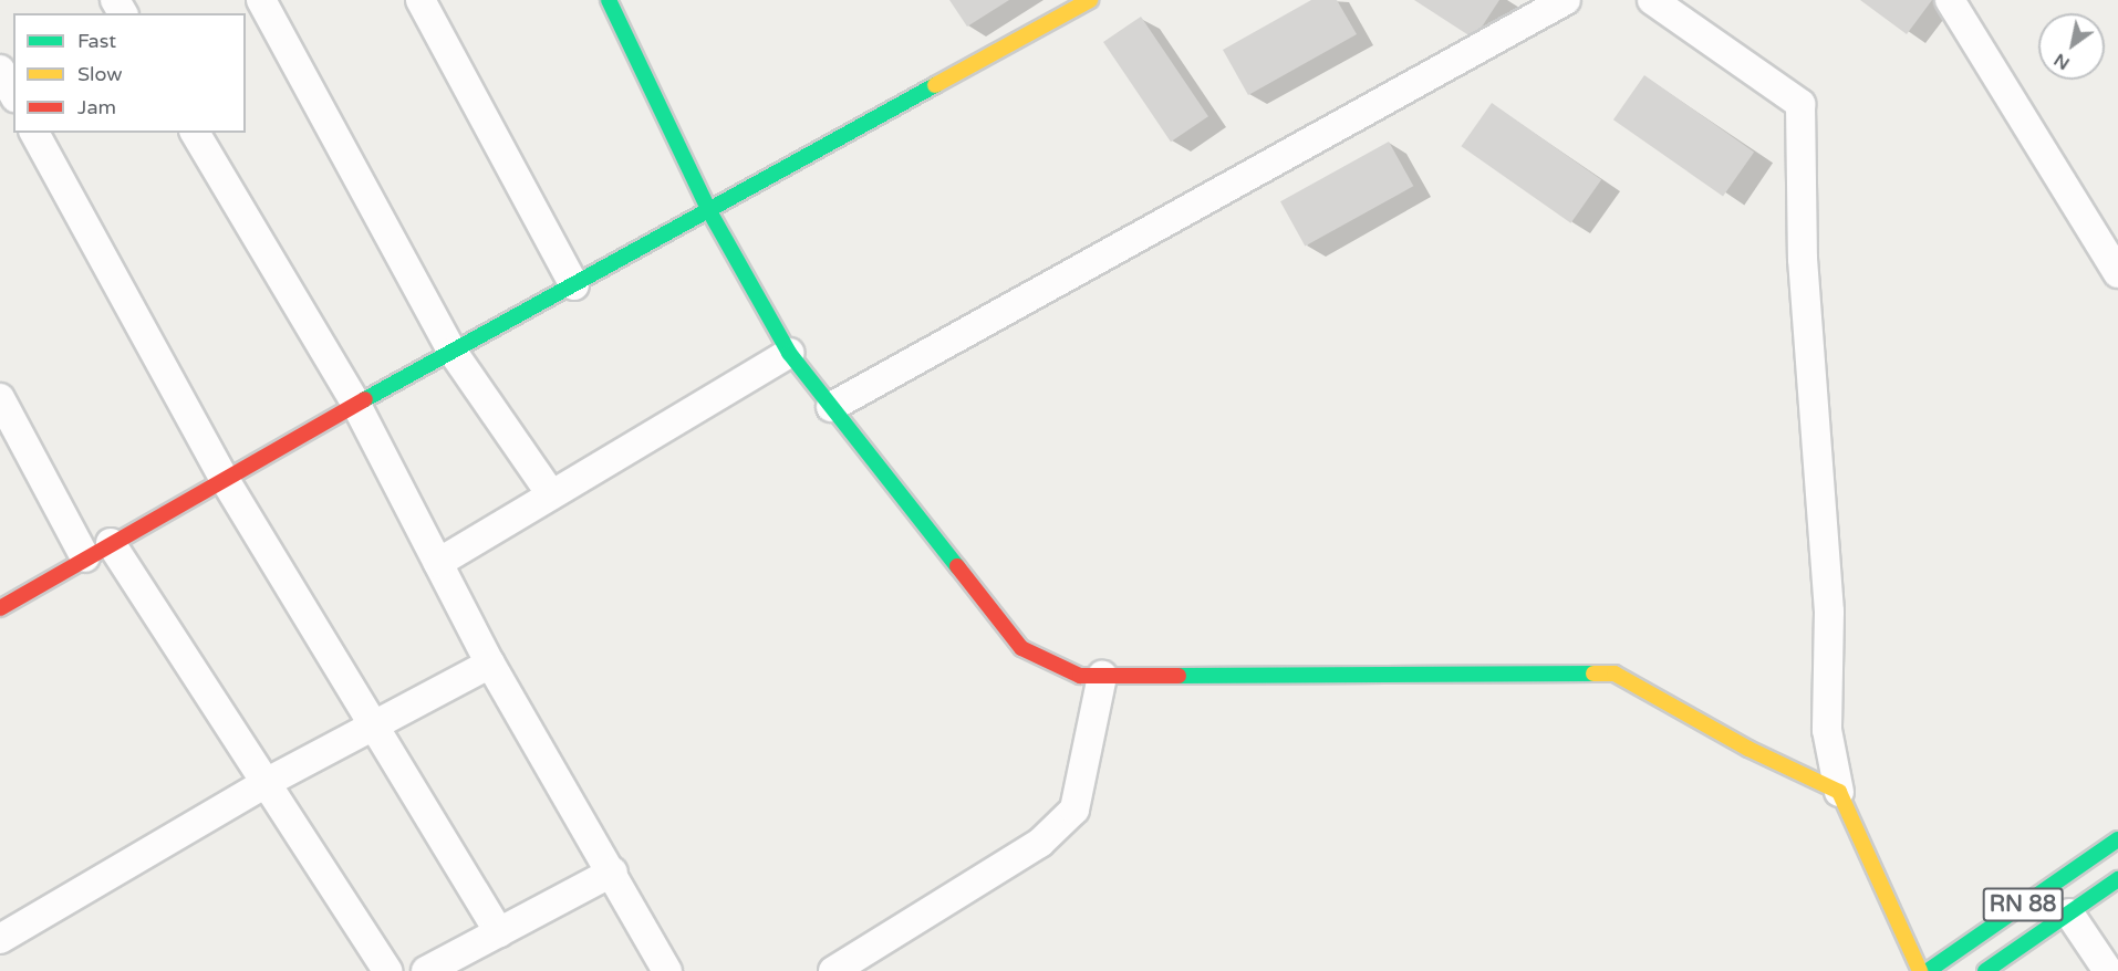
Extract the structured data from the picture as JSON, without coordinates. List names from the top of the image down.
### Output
{
  "streets": {
    "street": ["RN 88"]
  },
  "legend": ["Fast", "Slow", "Jam"],
  "north": "bottom left"
}
